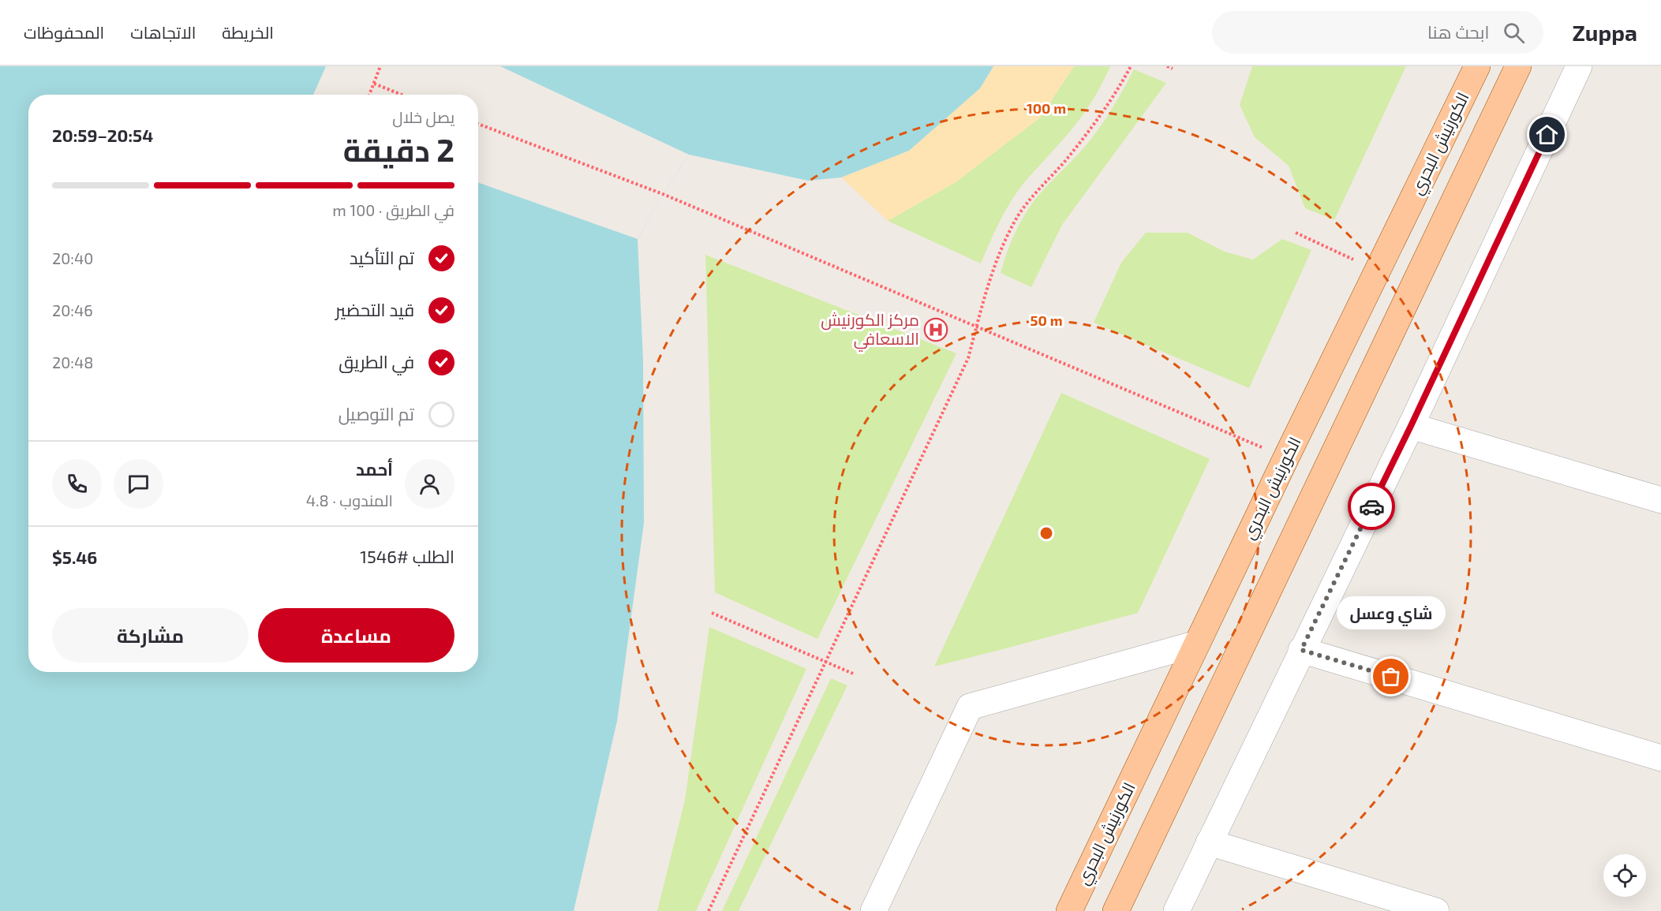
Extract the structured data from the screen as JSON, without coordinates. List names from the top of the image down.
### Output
{
  "streets": {
    "main road": ["الكورنيش البحري"]
  },
  "places": {
    "hospital": ["مركز الكورنيش الاسعافي"],
    "other": ["شاي وعسل"]
  },
  "page": {
    "header": "Zuppa",
    "search": "ابحث هنا",
    "nav": ["الخريطة", "الاتجاهات", "المحفوظات"],
    "heading": ["2 دقيقة", "يصل خلال", "20:54–20:59"],
    "panel": [
      "أحمد",
      "المندوب · 4.8",
      "الطلب #1546",
      "$5.46"
    ],
    "bar": "في الطريق · 100 m",
    "list": [
      ["تم التأكيد", "20:40"],
      ["قيد التحضير", "20:46"],
      ["في الطريق", "20:48"],
      "تم التوصيل"
    ],
    "bubble": "شاي وعسل",
    "buttons": ["مساعدة", "مشاركة"]
  },
  "rings": ["100 m", "50 m"]
}
